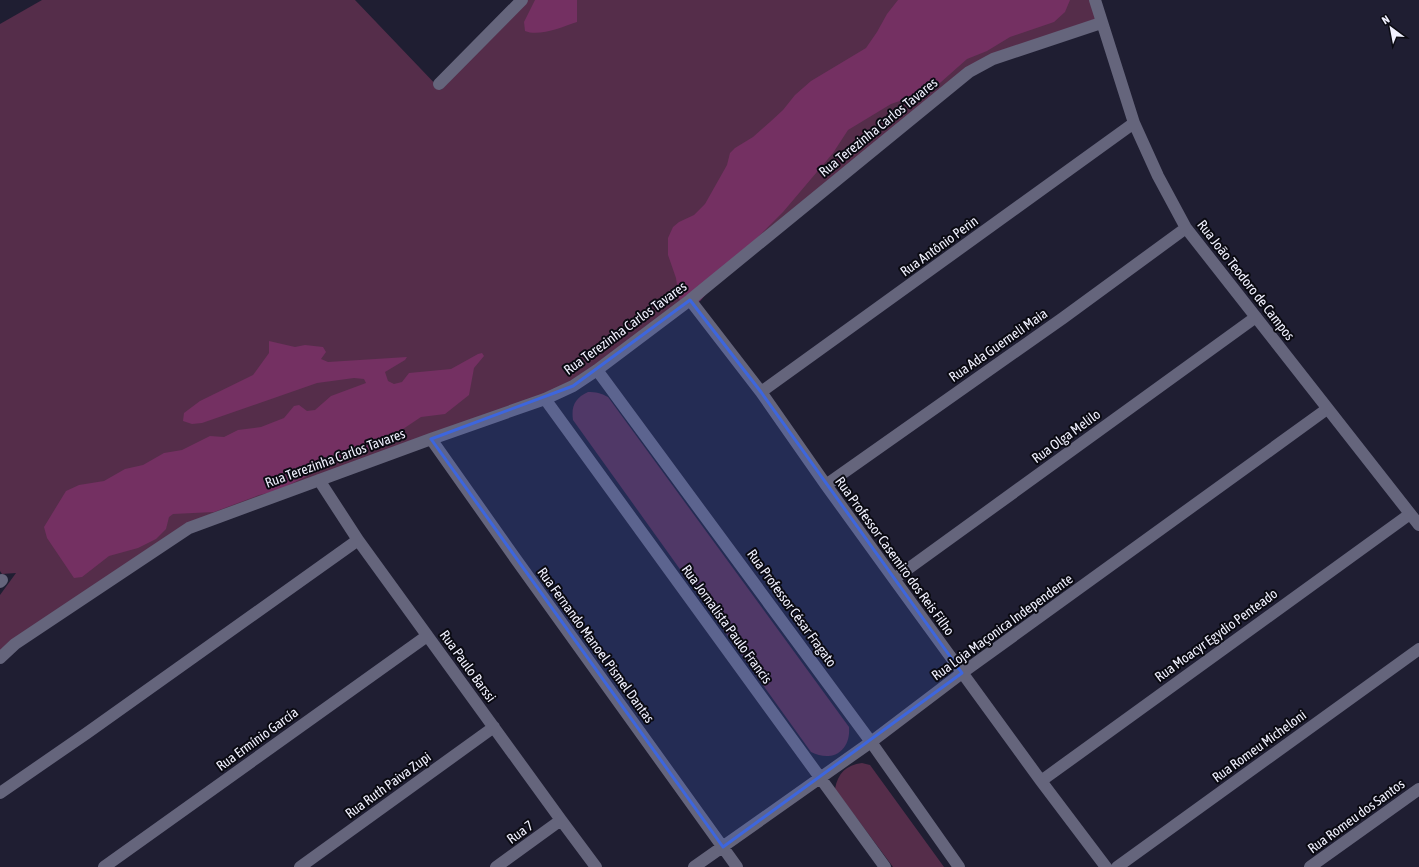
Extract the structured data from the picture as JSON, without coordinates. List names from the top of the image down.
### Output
{
  "streets": {
    "street": [
      "Rua Terezinha Carlos Tavares",
      "Rua Antônio Perin",
      "Rua João Teodoro de Campos",
      "Rua Ada Guerneli Maia",
      "Rua Olga Melilo",
      "Rua Professor Casemiro dos Reis Filho",
      "Rua Professor César Fragato",
      "Rua Jornalista Paulo Francis",
      "Rua Loja Maçonica Independente",
      "Rua Moacyr Egydio Penteado",
      "Rua Fernando Manoel Pismel Dantas",
      "Rua Paulo Barssi",
      "Rua Ermínio García",
      "Rua Romeu Micheloni",
      "Rua Ruth Paiva Zupi",
      "Rua Romeu dos Santos",
      "Rua 7"
    ]
  },
  "crossings": [
    ["Rua Terezinha Carlos Tavares", "Rua João Teodoro de Campos"],
    ["Rua Terezinha Carlos Tavares", "Rua Professor Casemiro dos Reis Filho"],
    ["Rua Terezinha Carlos Tavares", "Rua Professor César Fragato"],
    ["Rua Terezinha Carlos Tavares", "Rua Jornalista Paulo Francis"],
    ["Rua Terezinha Carlos Tavares", "Rua Fernando Manoel Pismel Dantas"],
    ["Rua Terezinha Carlos Tavares", "Rua Paulo Barssi"],
    ["Rua Antônio Perin", "Rua João Teodoro de Campos"],
    ["Rua Antônio Perin", "Rua Professor Casemiro dos Reis Filho"],
    ["Rua João Teodoro de Campos", "Rua Ada Guerneli Maia"],
    ["Rua João Teodoro de Campos", "Rua Olga Melilo"],
    ["Rua João Teodoro de Campos", "Rua Loja Maçonica Independente"],
    ["Rua João Teodoro de Campos", "Rua Moacyr Egydio Penteado"],
    ["Rua Ada Guerneli Maia", "Rua Professor Casemiro dos Reis Filho"],
    ["Rua Olga Melilo", "Rua Professor Casemiro dos Reis Filho"],
    ["Rua Professor Casemiro dos Reis Filho", "Rua Loja Maçonica Independente"],
    ["Rua Professor Casemiro dos Reis Filho", "Rua Moacyr Egydio Penteado"],
    ["Rua Professor César Fragato", "Rua Loja Maçonica Independente"],
    ["Rua Jornalista Paulo Francis", "Rua Loja Maçonica Independente"],
    ["Rua Loja Maçonica Independente", "Rua Fernando Manoel Pismel Dantas"],
    ["Rua Paulo Barssi", "Rua Ermínio García"],
    ["Rua Paulo Barssi", "Rua Ruth Paiva Zupi"],
    ["Rua Paulo Barssi", "Rua 7"]
  ],
  "north": "top left"
}
